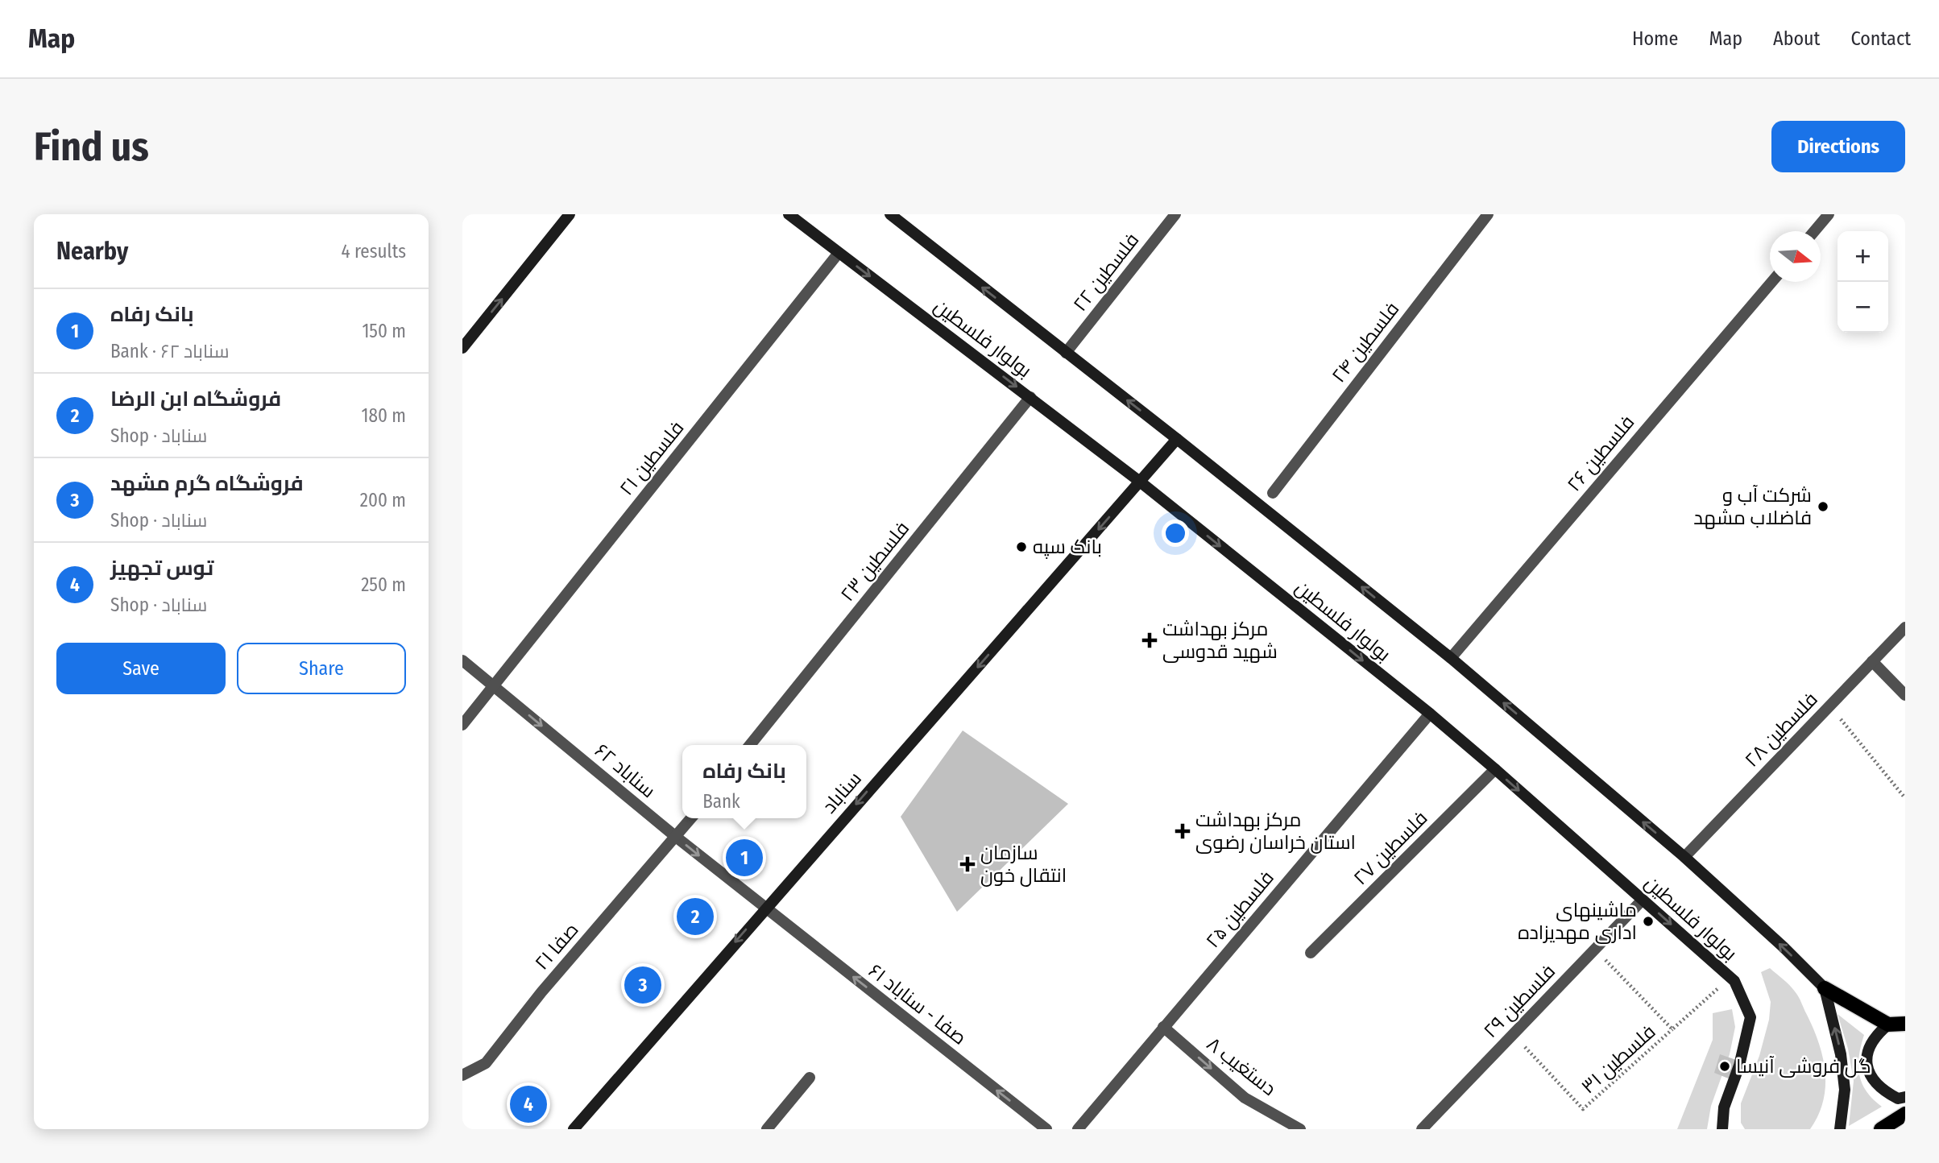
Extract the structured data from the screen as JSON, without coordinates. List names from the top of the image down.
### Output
{
  "streets": {
    "main road": ["بولوار فلسطین", "سناباد"],
    "street": [
      "فلسطین ۲۲",
      "فلسطین ۲۴",
      "فلسطین ۲۶",
      "فلسطین ۲۱",
      "فلسطین ۲۳",
      "فلسطین ۲۸",
      "سناباد ۶۲",
      "فلسطین ۲۷",
      "فلسطین ۲۵",
      "صفا ۲۱",
      "فلسطین ۲۹",
      "صفا - سناباد ۶۱",
      "دستغیب ۸"
    ],
    "path": ["فلسطین ۳۱"]
  },
  "crossings": [
    ["فلسطین ۲۲", "بولوار فلسطین"],
    ["بولوار فلسطین", "فلسطین ۲۶"],
    ["بولوار فلسطین", "فلسطین ۲۱"],
    ["بولوار فلسطین", "فلسطین ۲۳"],
    ["بولوار فلسطین", "فلسطین ۲۸"],
    ["بولوار فلسطین", "سناباد"],
    ["بولوار فلسطین", "فلسطین ۲۷"],
    ["بولوار فلسطین", "فلسطین ۲۵"],
    ["بولوار فلسطین", "فلسطین ۲۹"],
    ["بولوار فلسطین", "فلسطین ۳۱"],
    ["فلسطین ۲۱", "سناباد ۶۲"],
    ["سناباد ۶۲", "سناباد"],
    ["سناباد ۶۲", "صفا ۲۱"],
    ["سناباد ۶۲", "صفا - سناباد ۶۱"],
    ["سناباد", "صفا - سناباد ۶۱"],
    ["فلسطین ۲۵", "دستغیب ۸"],
    ["فلسطین ۲۹", "فلسطین ۳۱"]
  ],
  "one_way": [
    "سناباد ۶۲",
    "سناباد",
    "صفا - سناباد ۶۱",
    "دستغیب ۸"
  ],
  "places": {
    "other": [
      "شرکت آب و فاضلاب مشهد",
      "بانک سپه",
      "ماشینهای اداری مهدیزاده",
      "گل فروشی آنیسا"
    ],
    "health": ["مرکز بهداشت شهید قدوسی", "مرکز بهداشت استان خراسان رضوی", "سازمان انتقال خون"]
  },
  "north": "right",
  "page": {
    "header": "Map",
    "nav": [
      "Home",
      "Map",
      "About",
      "Contact"
    ],
    "buttons": [
      "Directions",
      ["Save", "Share"]
    ],
    "title": "Find us",
    "heading": ["Nearby", "4 results"],
    "map_buttons": ["+", "−"],
    "list": [
      {
        "mark": "1",
        "name": "بانک رفاه",
        "note": "Bank · سناباد ۶۲",
        "value": "150 m"
      },
      {
        "mark": "2",
        "name": "فروشگاه ابن الرضا",
        "note": "Shop · سناباد",
        "value": "180 m"
      },
      {
        "mark": "3",
        "name": "فروشگاه گرم مشهد",
        "note": "Shop · سناباد",
        "value": "200 m"
      },
      {
        "mark": "4",
        "name": "توس تجهیز",
        "note": "Shop · سناباد",
        "value": "250 m"
      }
    ],
    "popup": ["بانک رفاه", "Bank"],
    "pins": [
      "1",
      "2",
      "3",
      "4"
    ]
  }
}
